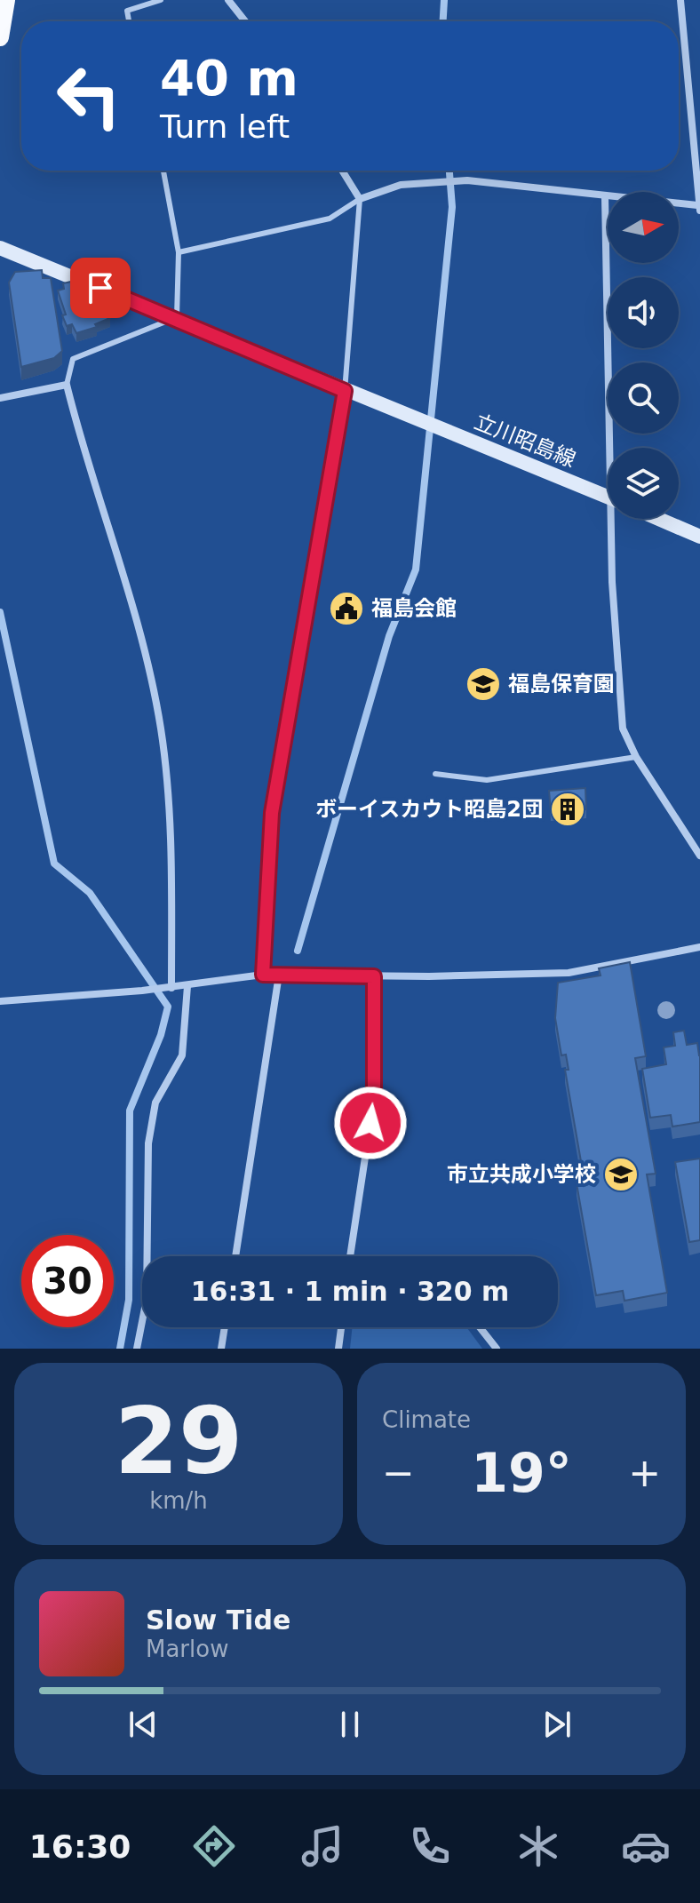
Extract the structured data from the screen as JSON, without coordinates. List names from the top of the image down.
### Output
{
  "streets": {
    "main road": ["立川昭島線"]
  },
  "places": {
    "public building": ["福島会館"],
    "school or university": ["福島保育園", "市立共成小学校"],
    "building": ["ボーイスカウト昭島2団"]
  },
  "north": "right",
  "page": {
    "turn": ["40 m", "Turn left"],
    "limit": "30",
    "trip": "16:31 · 1 min · 320 m",
    "tile": [
      ["29", "km/h"],
      "Climate"
    ],
    "heat": ["−", "19°", "+"],
    "song": ["Slow Tide", "Marlow"],
    "tabs": "16:30"
  }
}
